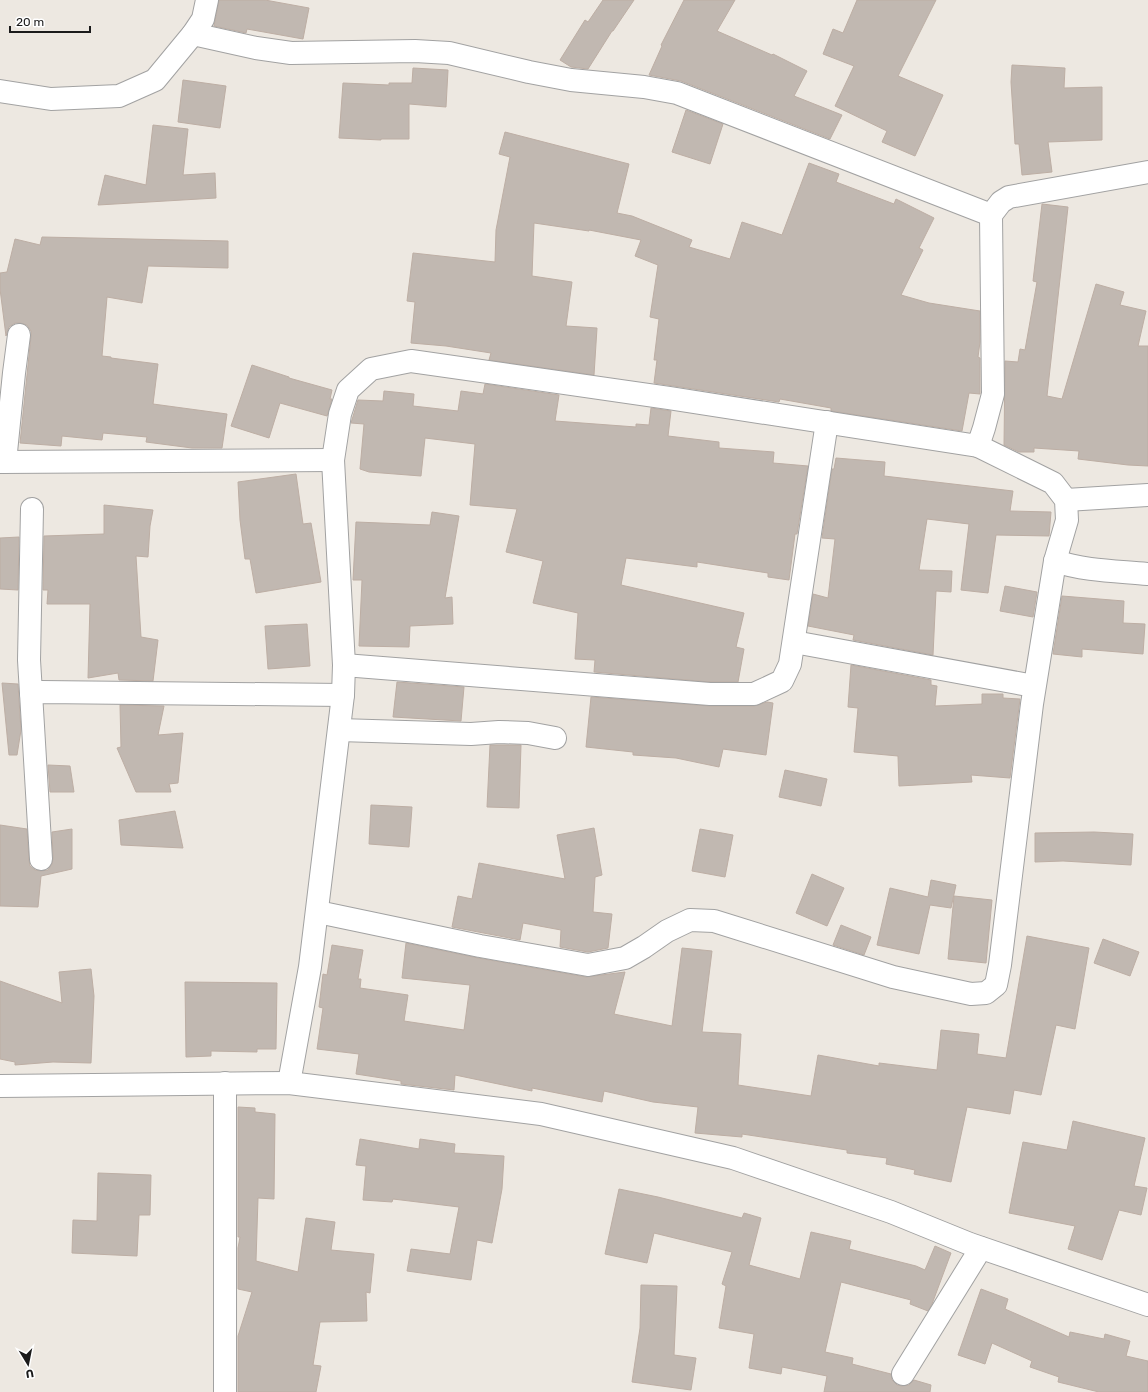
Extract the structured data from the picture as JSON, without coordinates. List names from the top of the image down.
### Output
{
  "scale_bar": "20 m",
  "north": "bottom"
}
